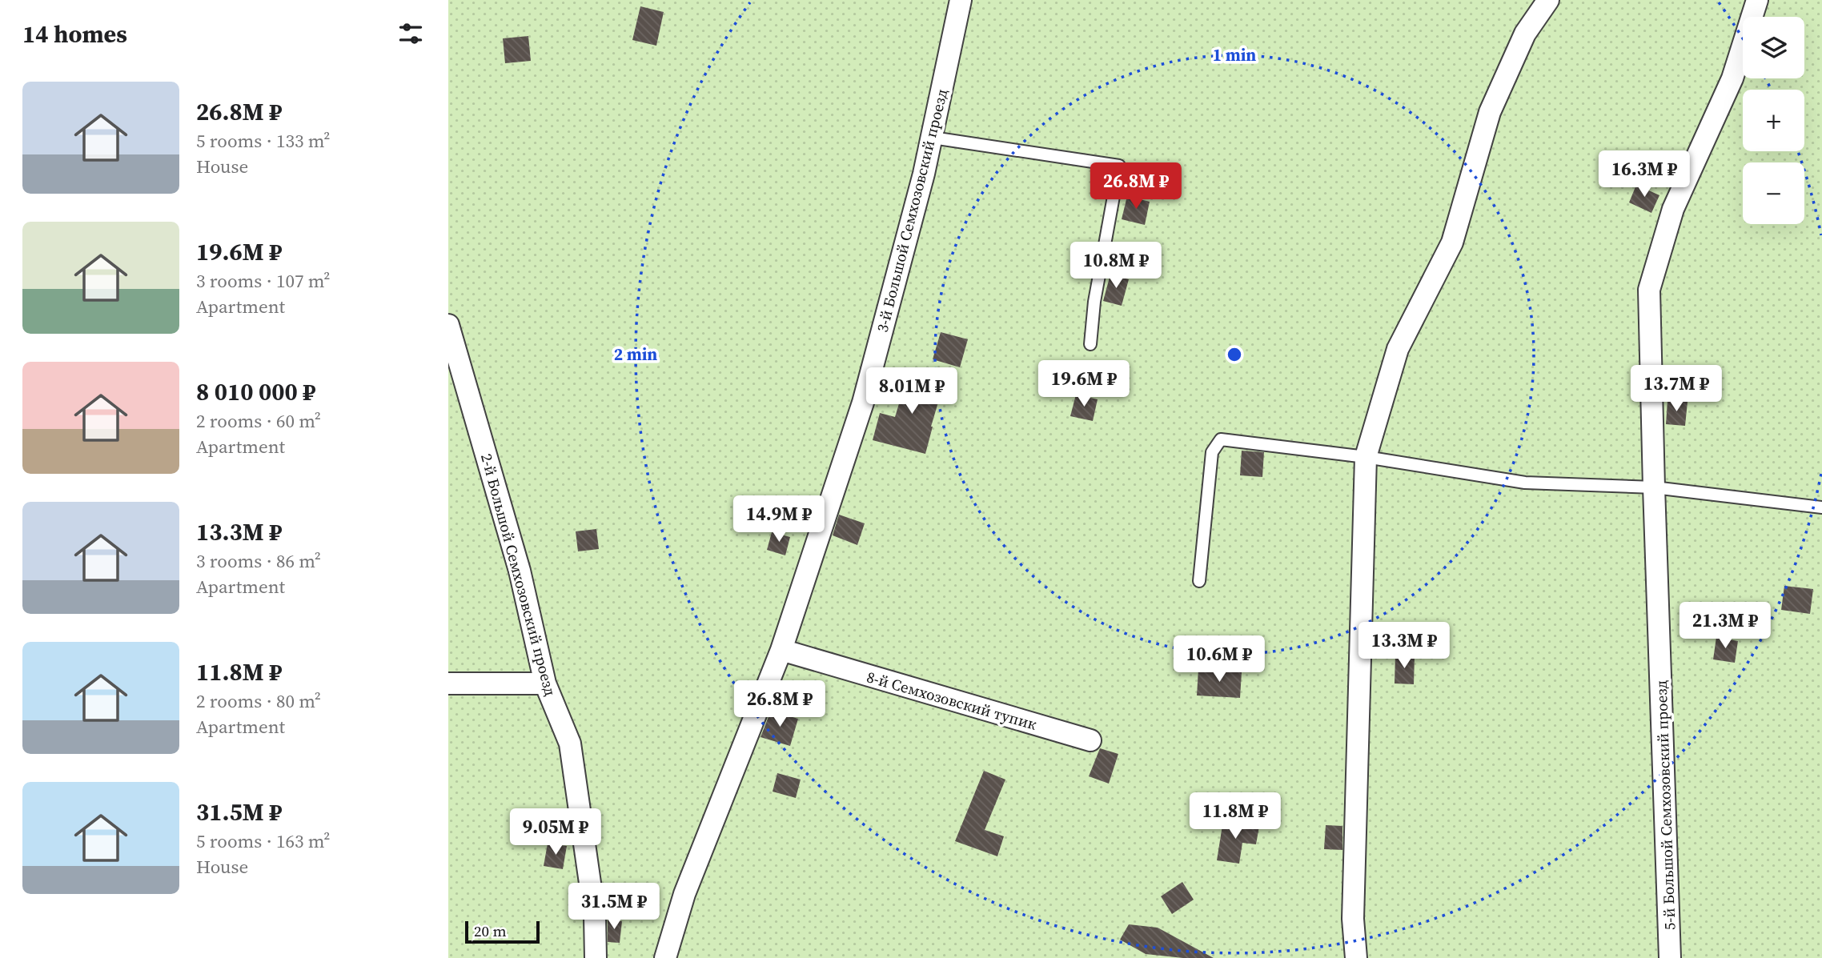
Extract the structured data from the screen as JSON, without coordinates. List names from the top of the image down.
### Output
{
  "streets": {
    "street": [
      "3-й Большой Семхозовский проезд",
      "2-й Большой Семхозовский проезд",
      "8-й Семхозовский тупик",
      "5-й Большой Семхозовский проезд"
    ]
  },
  "crossings": [
    ["3-й Большой Семхозовский проезд", "8-й Семхозовский тупик"]
  ],
  "scale_bar": "20 m",
  "page": {
    "heading": "14 homes",
    "map_buttons": ["+", "−"],
    "list": [
      {
        "name": "26.8M ₽",
        "note": "5 rooms · 133 m² · House"
      },
      {
        "name": "19.6M ₽",
        "note": "3 rooms · 107 m² · Apartment"
      },
      {
        "name": "8 010 000 ₽",
        "note": "2 rooms · 60 m² · Apartment"
      },
      {
        "name": "13.3M ₽",
        "note": "3 rooms · 86 m² · Apartment"
      },
      {
        "name": "11.8M ₽",
        "note": "2 rooms · 80 m² · Apartment"
      },
      {
        "name": "31.5M ₽",
        "note": "5 rooms · 163 m² · House"
      }
    ],
    "price": [
      "16.3M ₽",
      "26.8M ₽",
      "10.8M ₽",
      "19.6M ₽",
      "13.7M ₽",
      "8.01M ₽",
      "14.9M ₽",
      "21.3M ₽",
      "13.3M ₽",
      "10.6M ₽",
      "26.8M ₽",
      "11.8M ₽",
      "9.05M ₽",
      "31.5M ₽"
    ],
    "scale": "20 m"
  },
  "rings": ["1 min", "2 min"]
}
